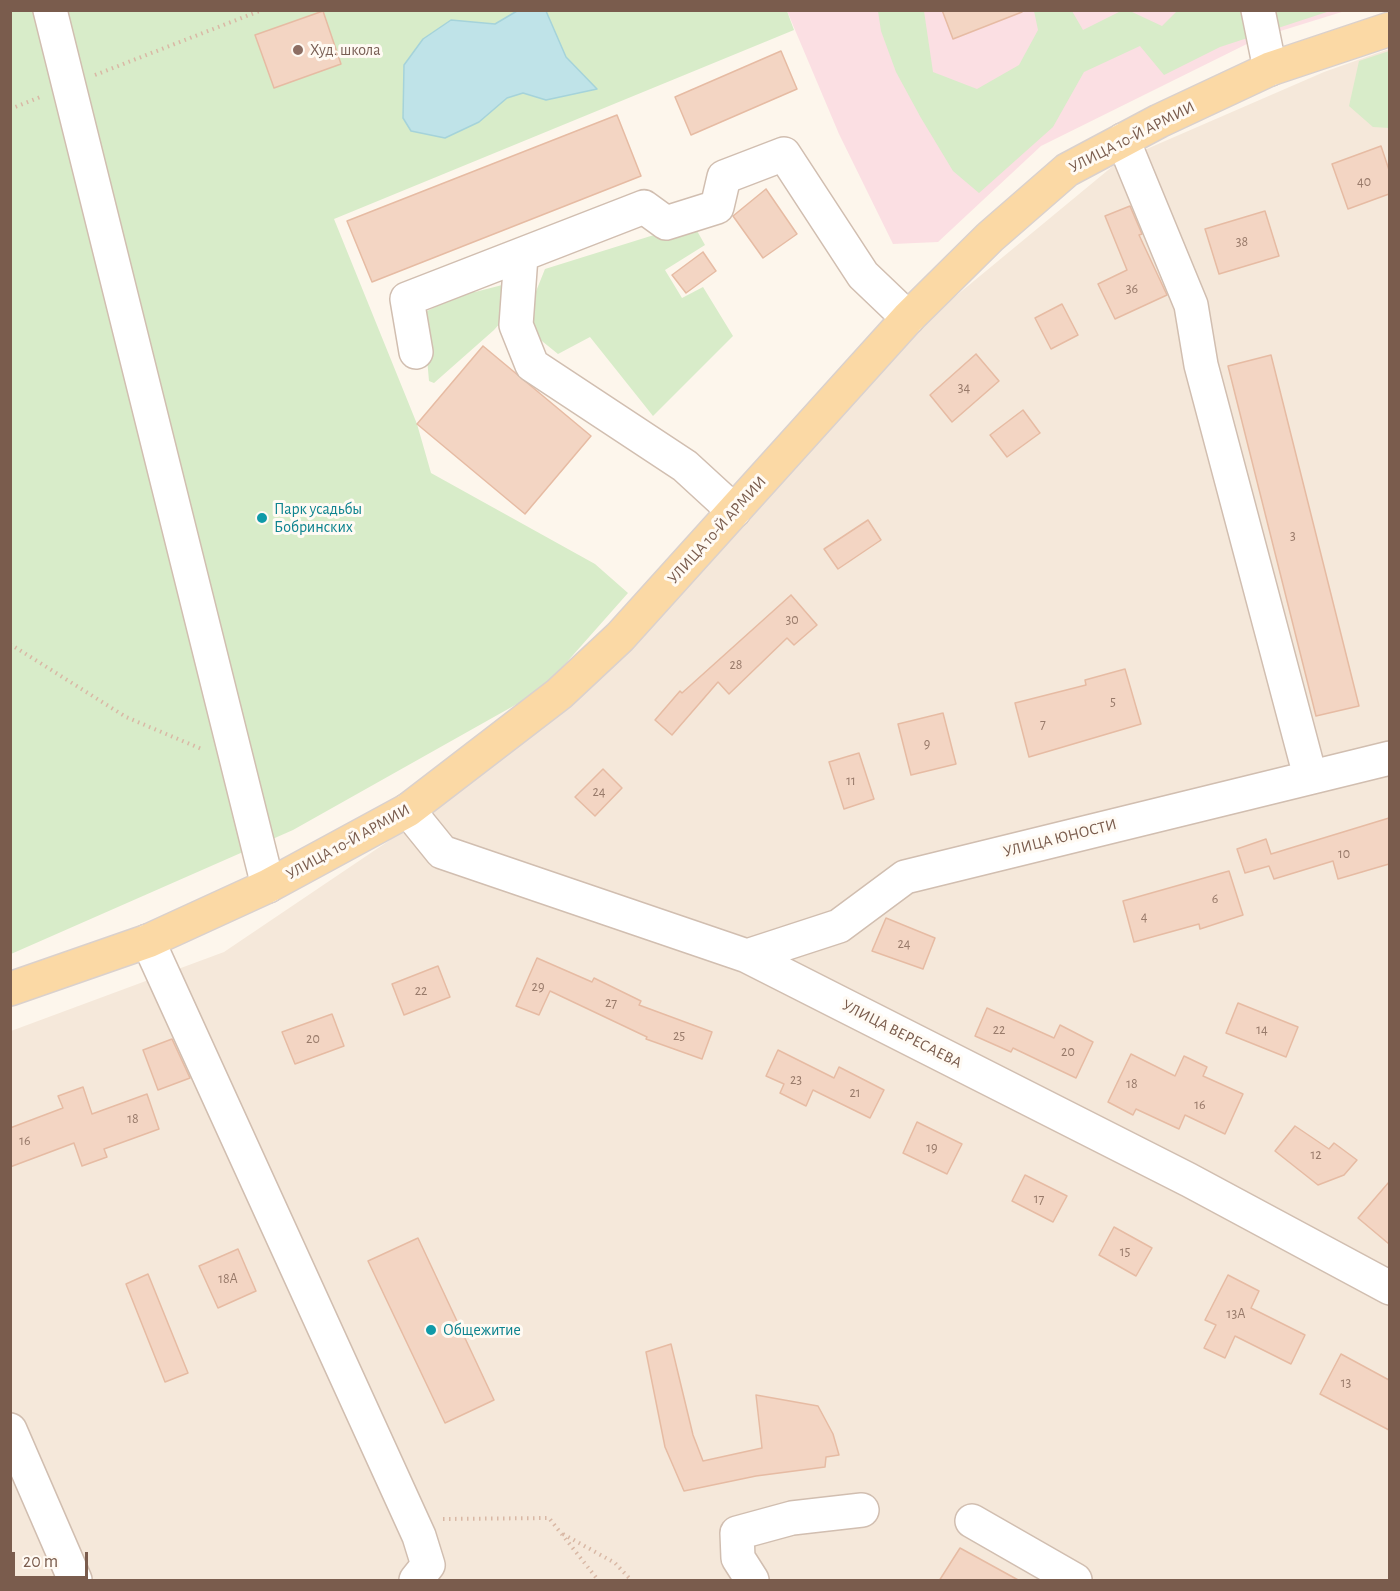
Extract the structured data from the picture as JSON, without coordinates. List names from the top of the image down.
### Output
{
  "streets": {
    "main road": ["УЛИЦА 10-Й АРМИИ"],
    "street": ["УЛИЦА ЮНОСТИ", "УЛИЦА ВЕРЕСАЕВА"]
  },
  "crossings": [
    ["УЛИЦА 10-Й АРМИИ", "УЛИЦА ВЕРЕСАЕВА"],
    ["УЛИЦА ЮНОСТИ", "УЛИЦА ВЕРЕСАЕВА"]
  ],
  "places": ["Худ. школа", "Парк усадьбы Бобринских", "Общежитие"],
  "house_numbers": [
    "40",
    "38",
    "36",
    "34",
    "3",
    "30",
    "28",
    "5",
    "7",
    "9",
    "11",
    "24",
    "10",
    "6",
    "4",
    "24",
    "29",
    "22",
    "27",
    "22",
    "14",
    "25",
    "20",
    "20",
    "23",
    "18",
    "21",
    "16",
    "18",
    "16",
    "19",
    "12",
    "17",
    "15",
    "18А",
    "13А",
    "13"
  ],
  "scale_bar": "20 m"
}
